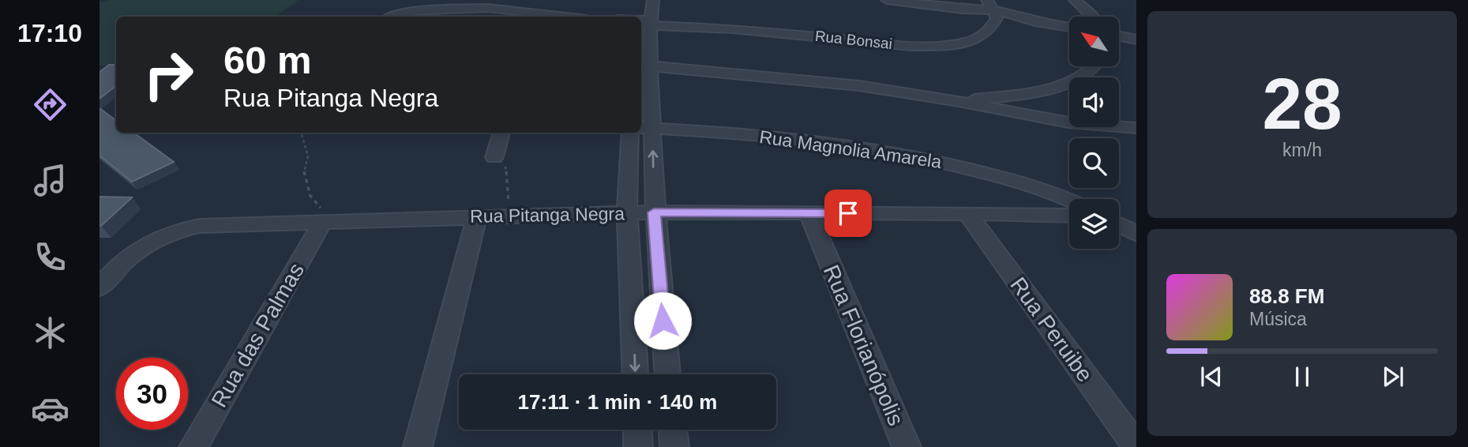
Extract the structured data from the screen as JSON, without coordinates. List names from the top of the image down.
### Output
{
  "streets": {
    "street": [
      "Rua Bonsai",
      "Rua Magnolia Amarela",
      "Rua Pitanga Negra",
      "Rua Peruibe",
      "Rua das Palmas",
      "Rua Florianópolis"
    ]
  },
  "crossings": [
    ["Rua Pitanga Negra", "Rua Peruibe"],
    ["Rua Pitanga Negra", "Rua das Palmas"],
    ["Rua Pitanga Negra", "Rua Florianópolis"]
  ],
  "north": "top left",
  "page": {
    "tabs": "17:10",
    "tile": ["28", "km/h"],
    "turn": ["60 m", "Rua Pitanga Negra"],
    "song": ["88.8 FM", "Música"],
    "limit": "30",
    "trip": "17:11 · 1 min · 140 m"
  }
}
